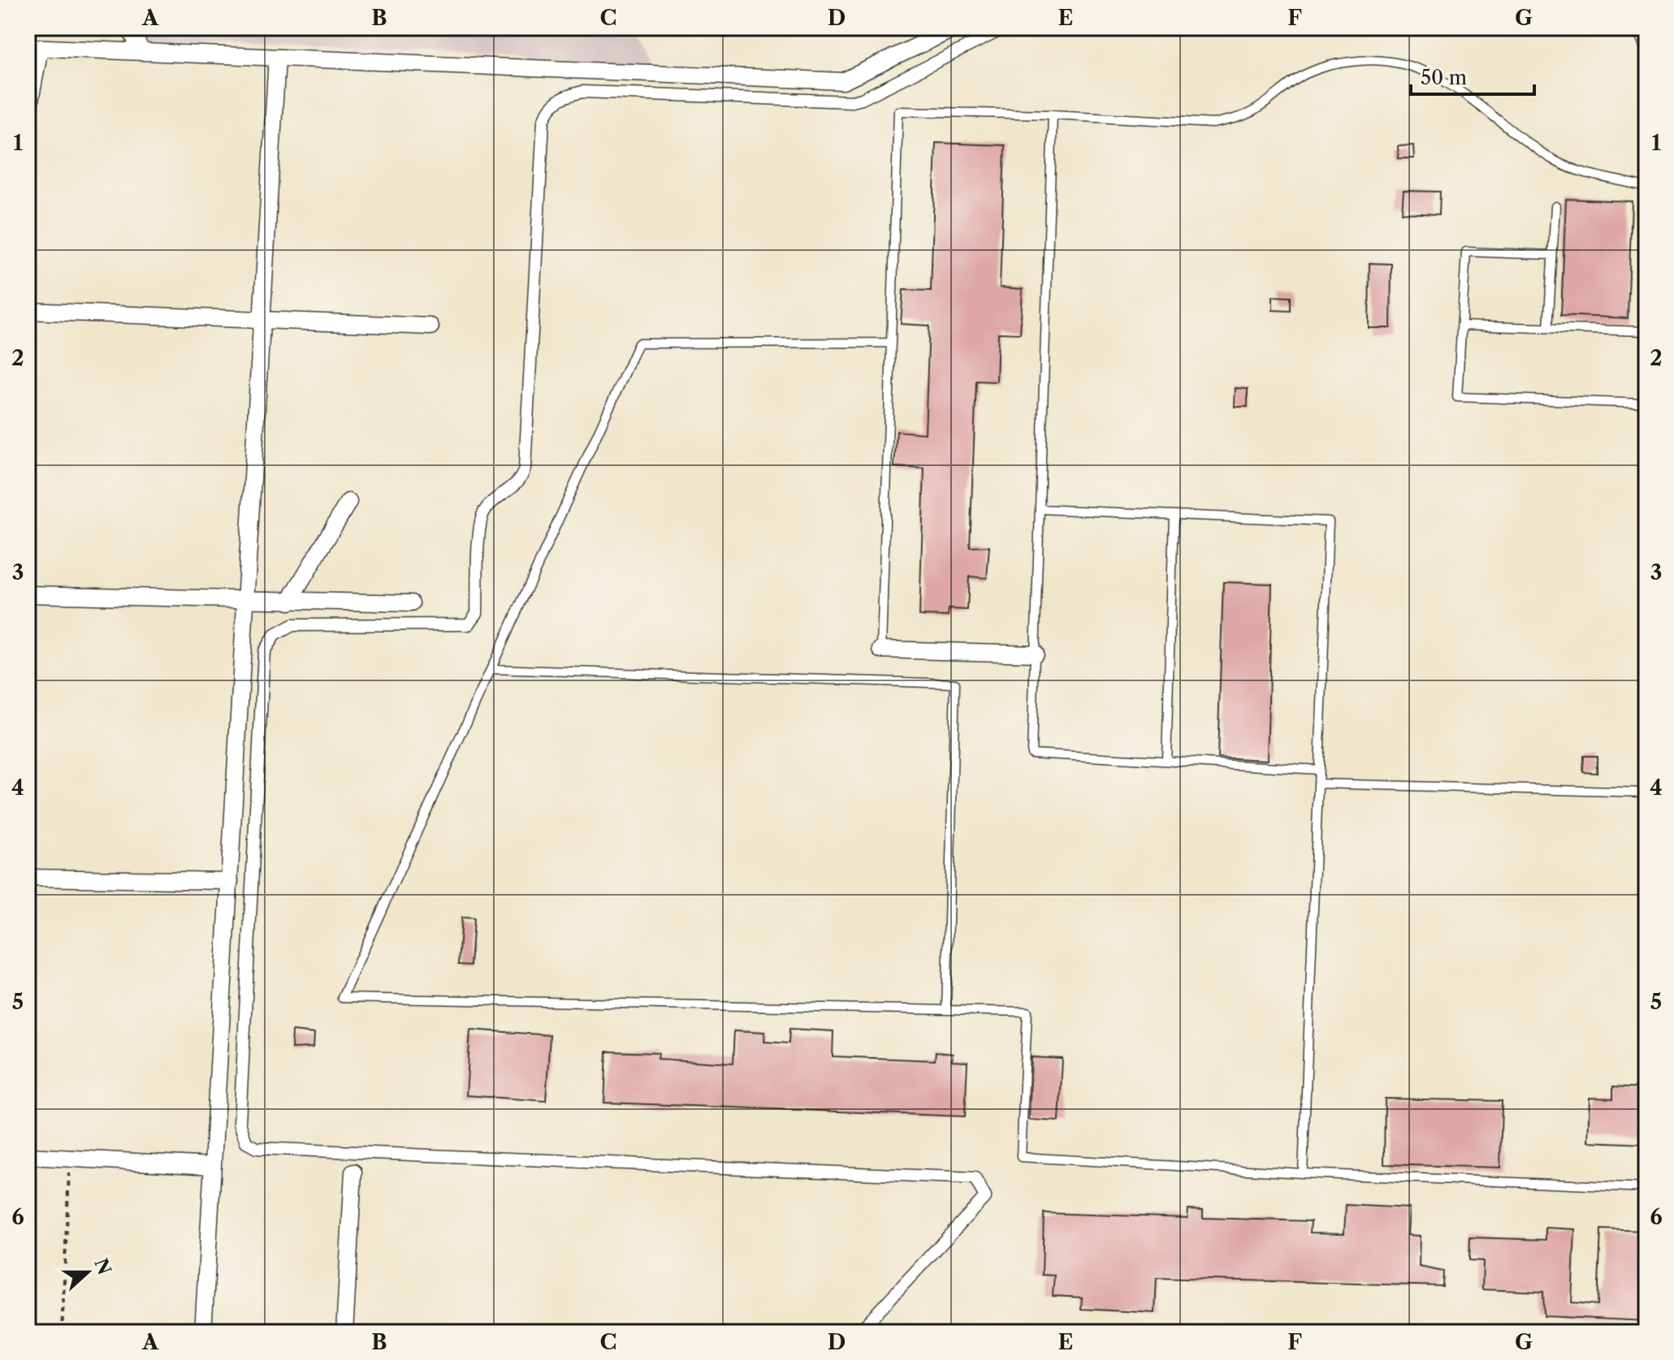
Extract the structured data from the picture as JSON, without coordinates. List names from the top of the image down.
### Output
{
  "scale_bar": "50 m",
  "north": "right",
  "grid": {
    "columns": [
      "A",
      "B",
      "C",
      "D",
      "E",
      "F",
      "G"
    ],
    "rows": [
      "1",
      "2",
      "3",
      "4",
      "5",
      "6"
    ]
  }
}
